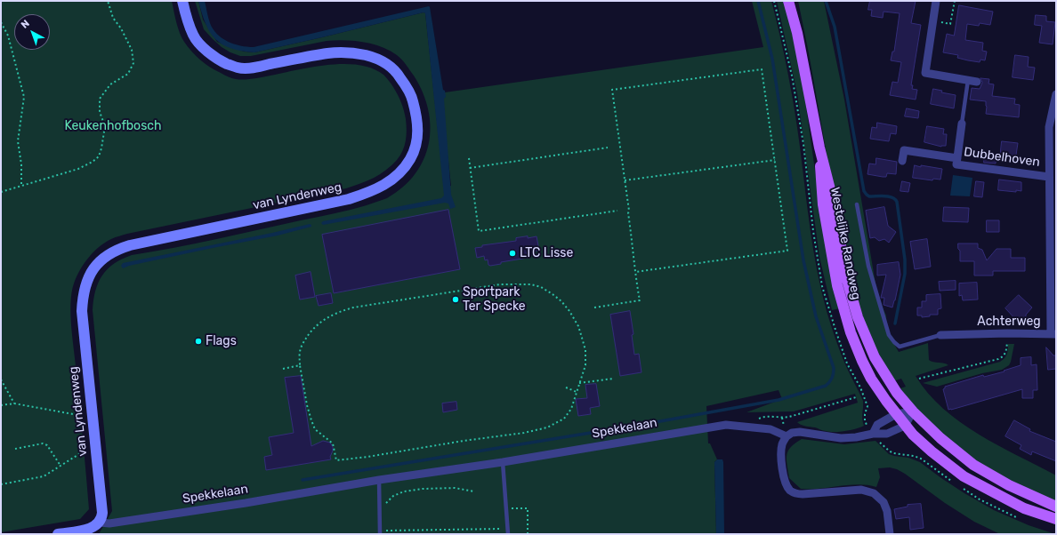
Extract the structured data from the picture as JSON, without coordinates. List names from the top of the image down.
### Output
{
  "streets": {
    "main road": ["Westelijke Randweg"],
    "street": [
      "Dubbelhoven",
      "van Lyndenweg",
      "Achterweg",
      "Spekkelaan"
    ]
  },
  "crossings": [
    ["Dubbelhoven", "Achterweg"],
    ["van Lyndenweg", "Spekkelaan"]
  ],
  "parks": ["Keukenhofbosch"],
  "places": ["LTC Lisse", "Sportpark Ter Specke", "Flags"],
  "north": "top left"
}
